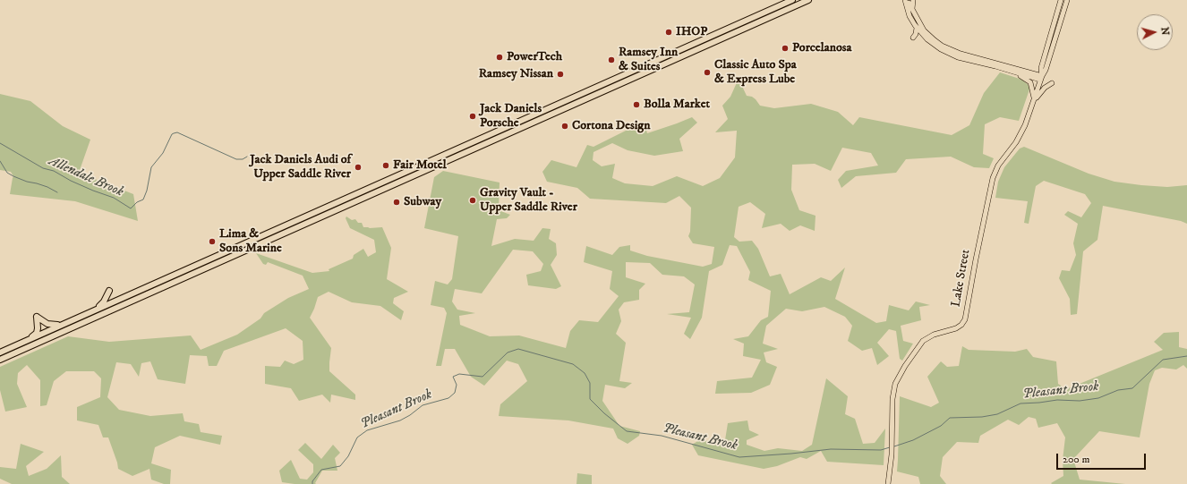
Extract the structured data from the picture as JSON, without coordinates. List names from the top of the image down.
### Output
{
  "streets": {
    "main road": ["Lake Street"]
  },
  "water": ["Allendale Brook", "Pleasant Brook"],
  "places": [
    "IHOP",
    "Porcelanosa",
    "PowerTech",
    "Ramsey Inn & Suites",
    "Classic Auto Spa & Express Lube",
    "Ramsey Nissan",
    "Bolla Market",
    "Jack Daniels Porsche",
    "Cortona Design",
    "Fair Motel",
    "Jack Daniels Audi of Upper Saddle River",
    "Gravity Vault - Upper Saddle River",
    "Subway",
    "Lima & Sons Marine"
  ],
  "scale_bar": "200 m",
  "north": "right"
}
